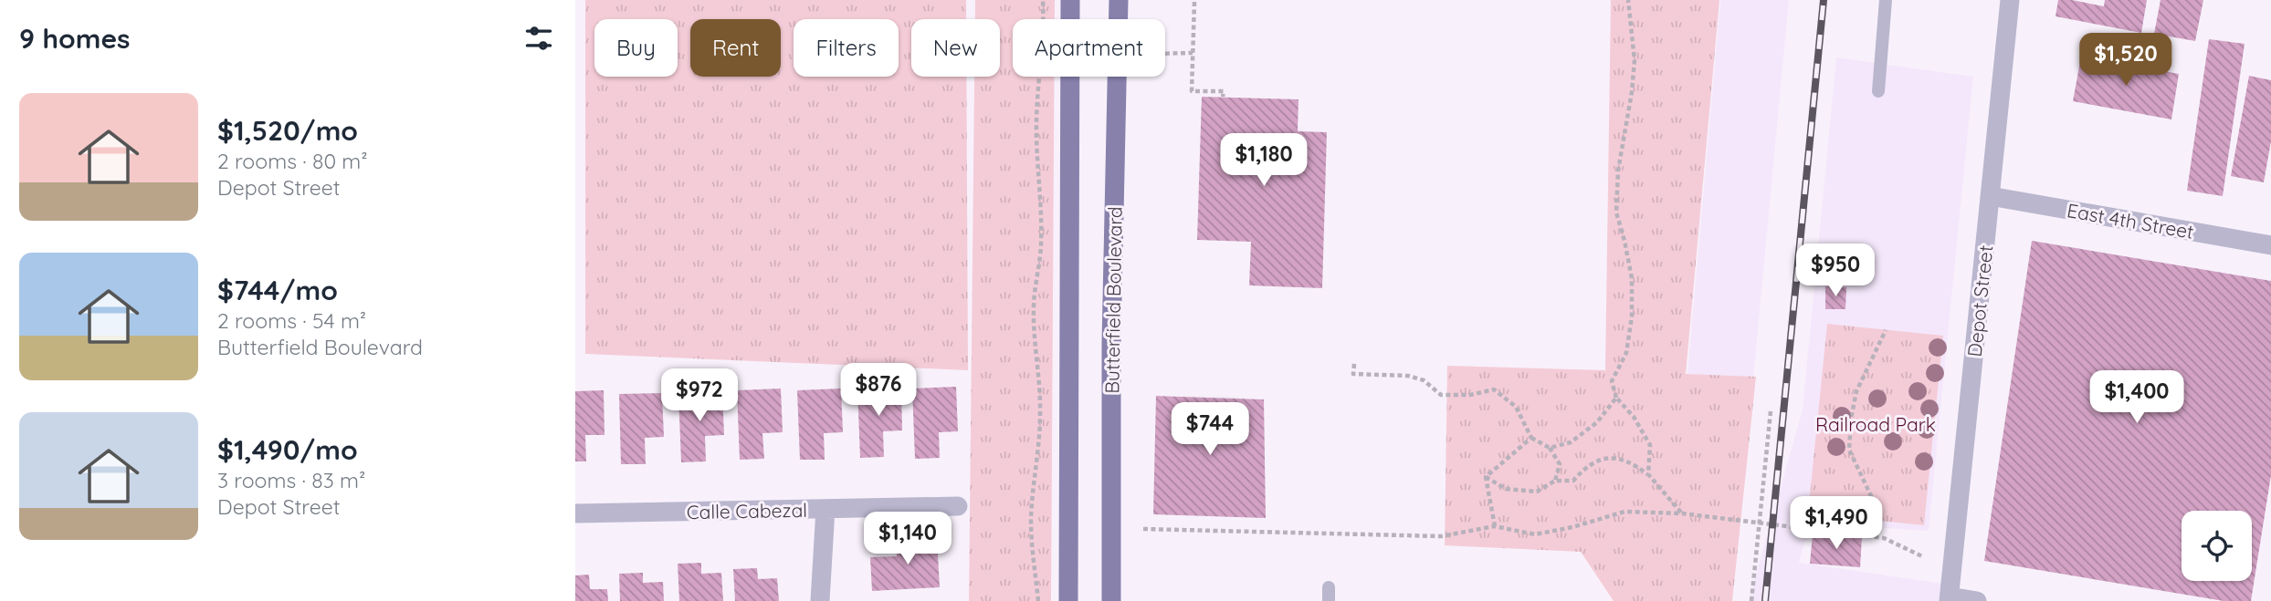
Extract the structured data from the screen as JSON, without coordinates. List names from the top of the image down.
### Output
{
  "streets": {
    "main road": ["Butterfield Boulevard"],
    "street": ["East 4th Street", "Depot Street", "Calle Cabezal"]
  },
  "crossings": [
    ["East 4th Street", "Depot Street"]
  ],
  "parks": ["Railroad Park"],
  "page": {
    "heading": "9 homes",
    "chip": [
      "Buy",
      "Rent",
      "Filters",
      "New",
      "Apartment"
    ],
    "price": [
      "$1,520",
      "$1,180",
      "$950",
      "$876",
      "$972",
      "$1,400",
      "$744",
      "$1,490",
      "$1,140"
    ],
    "list": [
      {
        "name": "$1,520/mo",
        "note": "2 rooms · 80 m² · Depot Street"
      },
      {
        "name": "$744/mo",
        "note": "2 rooms · 54 m² · Butterfield Boulevard"
      },
      {
        "name": "$1,490/mo",
        "note": "3 rooms · 83 m² · Depot Street"
      }
    ]
  }
}
